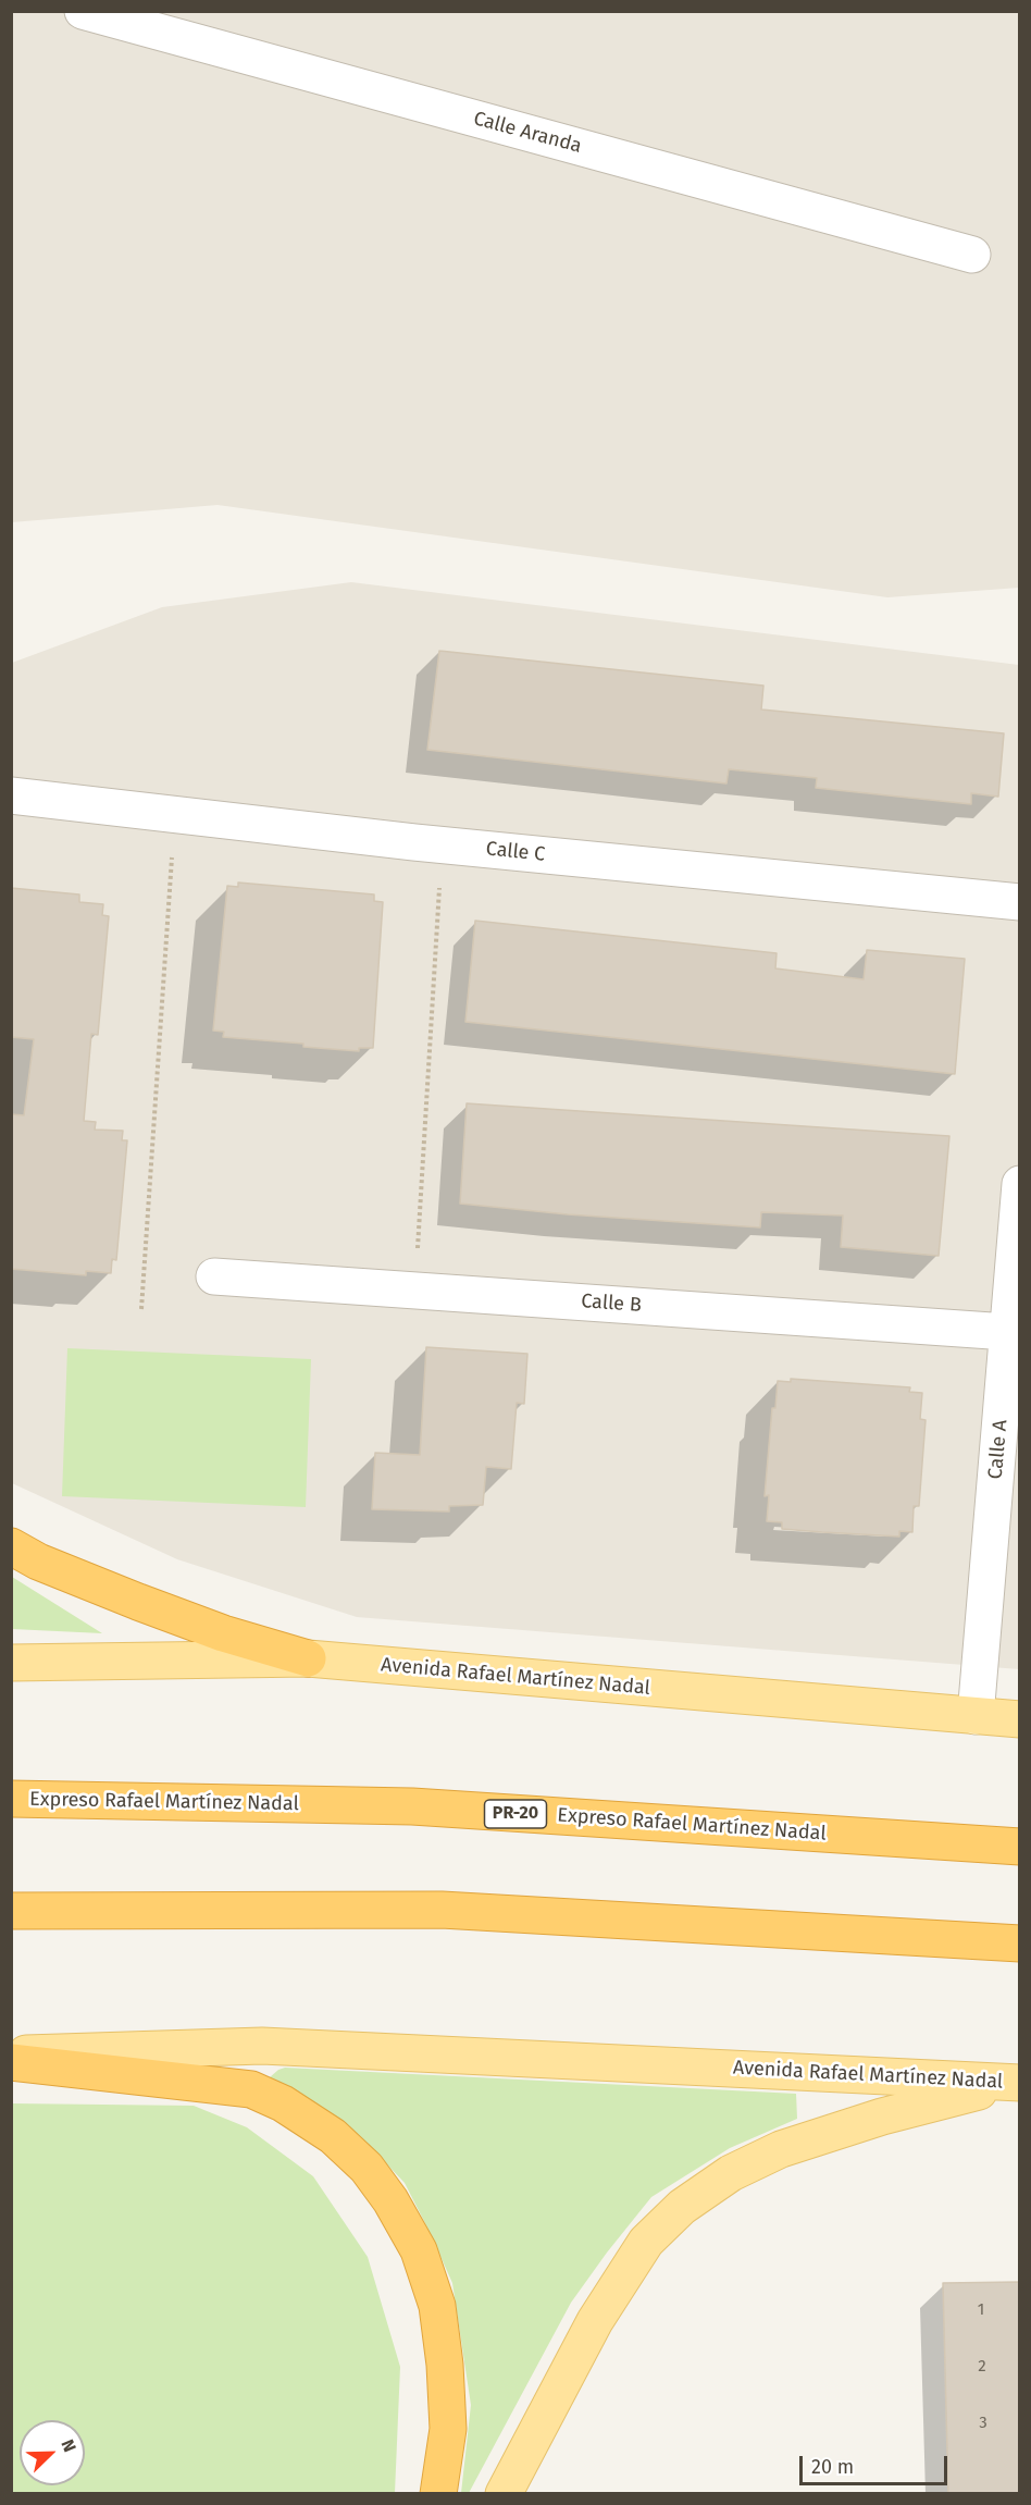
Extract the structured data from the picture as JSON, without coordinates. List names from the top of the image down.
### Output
{
  "streets": {
    "highway": ["Expreso Rafael Martínez Nadal", "PR-20"],
    "main road": ["Avenida Rafael Martínez Nadal"],
    "street": [
      "Calle Aranda",
      "Calle C",
      "Calle B",
      "Calle A"
    ]
  },
  "crossings": [
    ["Calle B", "Calle A"],
    ["Calle A", "Avenida Rafael Martínez Nadal"]
  ],
  "house_numbers": ["1", "2", "3"],
  "scale_bar": "20 m",
  "north": "top right"
}
